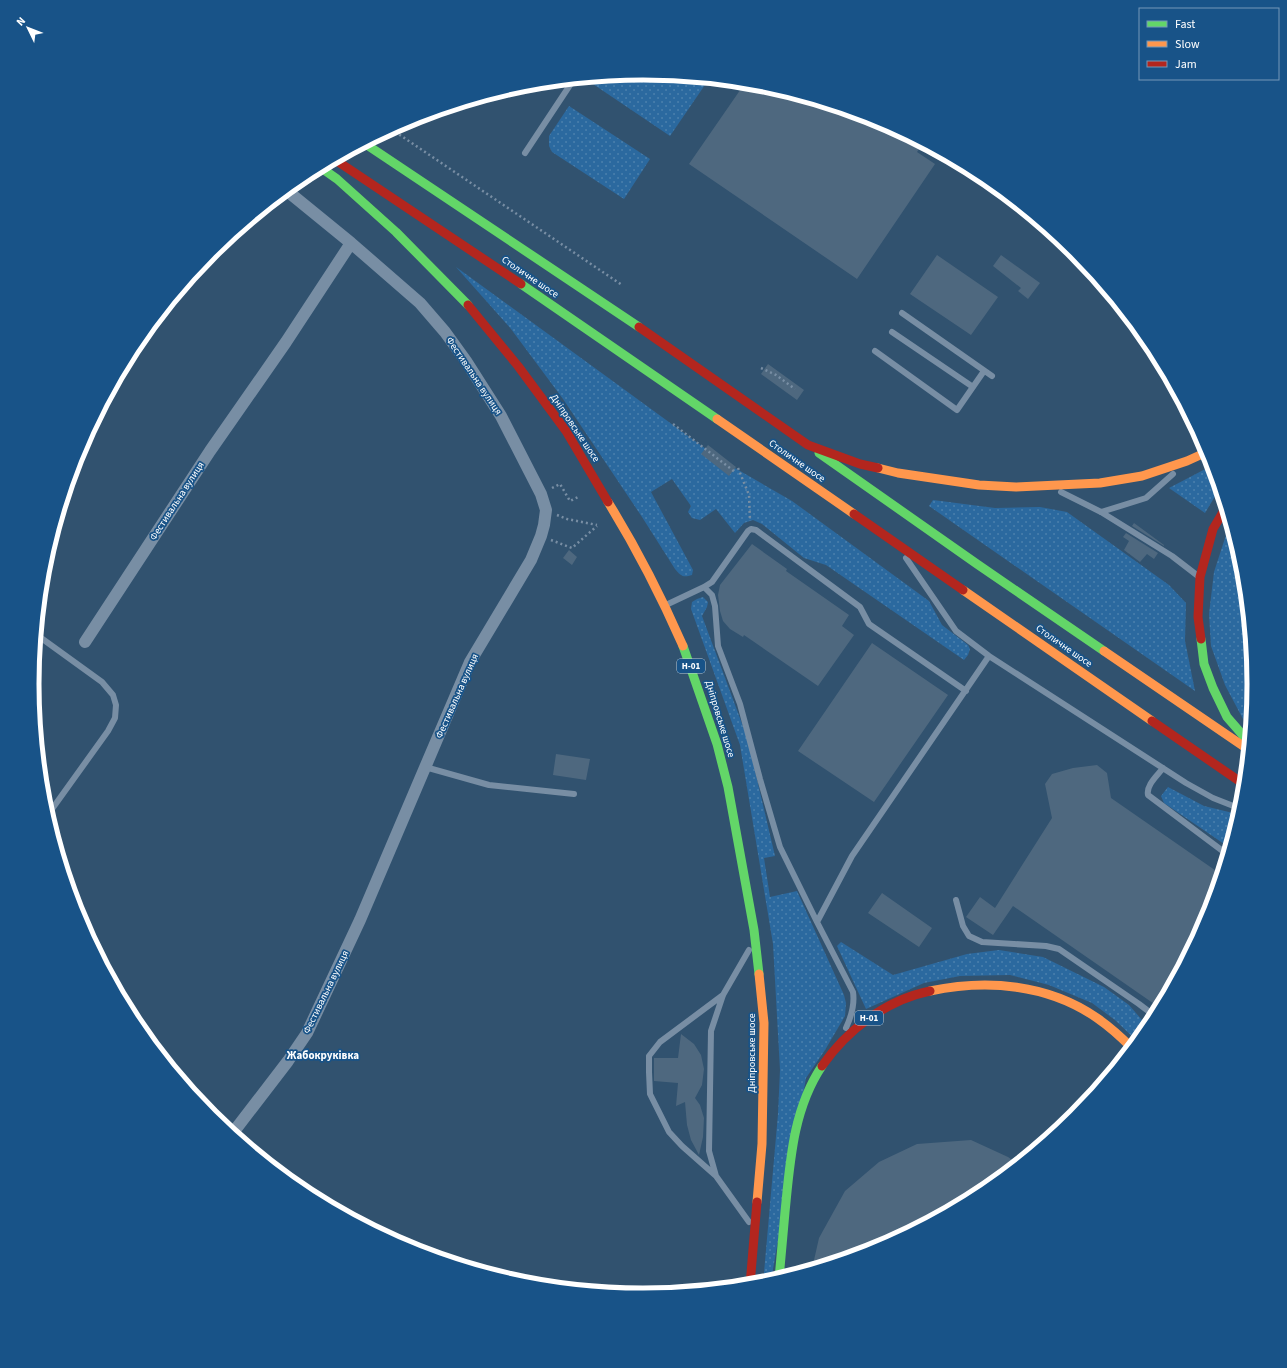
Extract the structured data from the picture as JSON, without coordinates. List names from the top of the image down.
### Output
{
  "streets": {
    "main road": ["Столичне шосе", "Дніпровське шосе", "Н-01"],
    "street": ["Фестивальна вулиця"]
  },
  "districts": ["Жабокруківка"],
  "legend": ["Fast", "Slow", "Jam"],
  "north": "top left"
}
